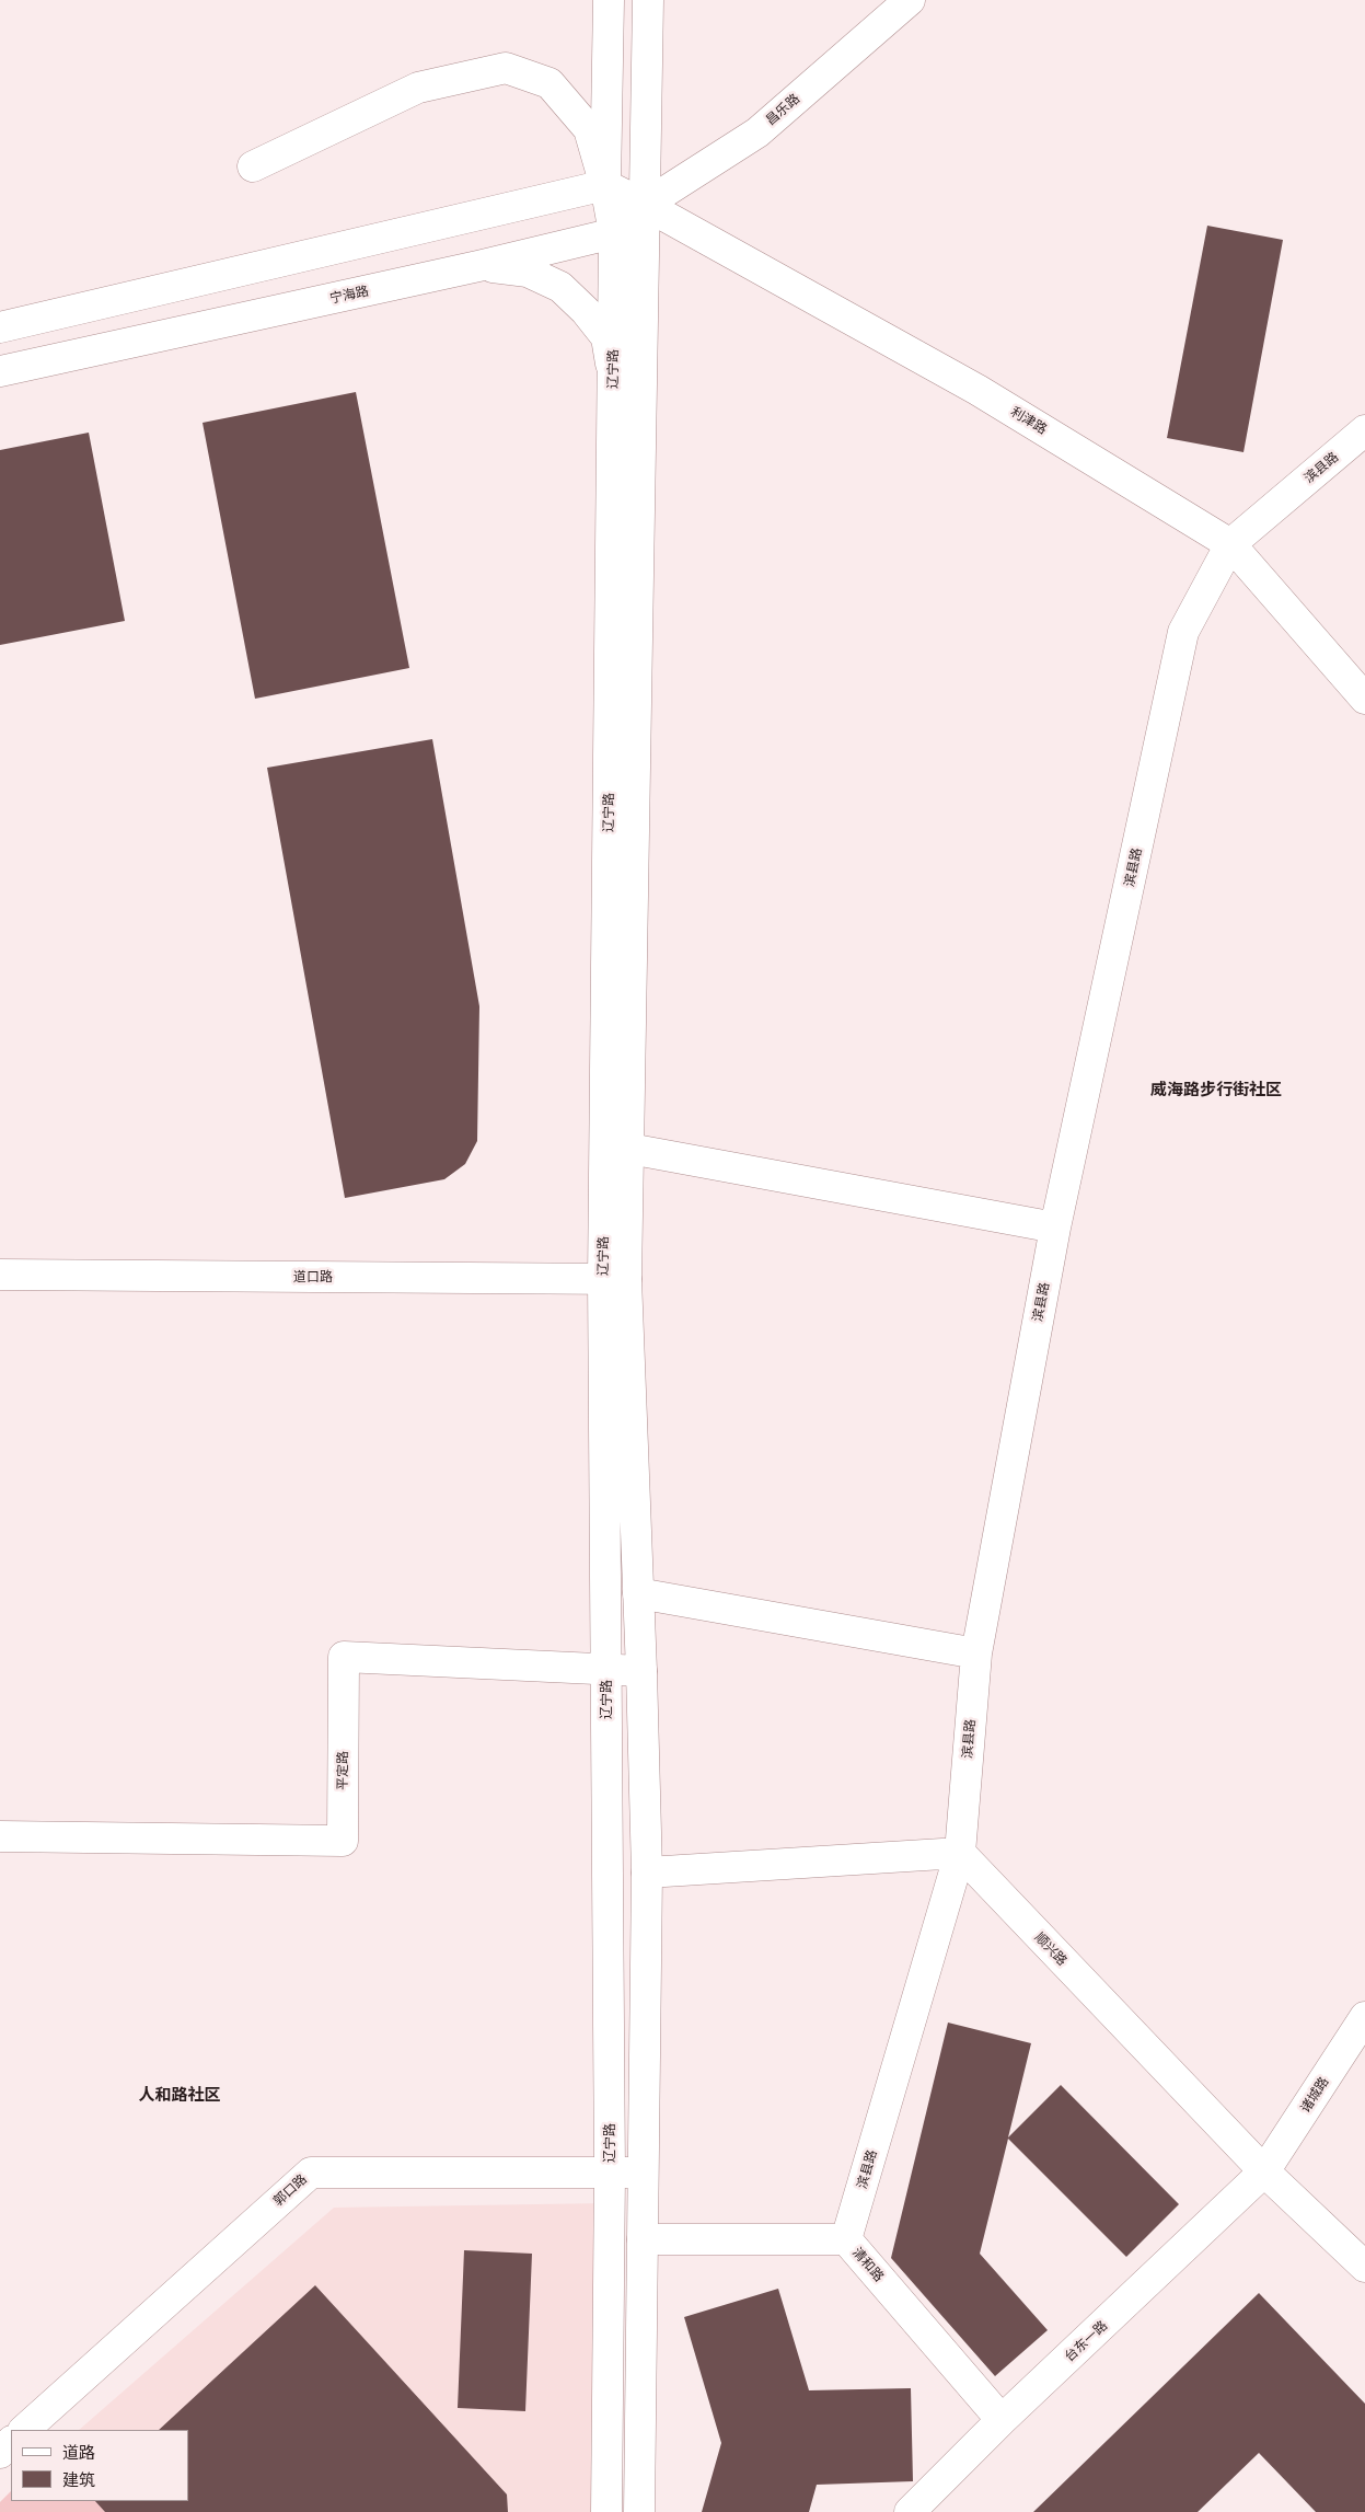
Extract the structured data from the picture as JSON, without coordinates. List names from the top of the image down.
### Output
{
  "streets": {
    "street": [
      "昌乐路",
      "宁海路",
      "辽宁路",
      "利津路",
      "滨县路",
      "道口路",
      "平定路",
      "顺兴路",
      "诸城路",
      "郭口路",
      "清和路",
      "台东一路"
    ]
  },
  "crossings": [
    ["昌乐路", "宁海路"],
    ["昌乐路", "辽宁路"],
    ["昌乐路", "利津路"],
    ["宁海路", "辽宁路"],
    ["宁海路", "利津路"],
    ["辽宁路", "利津路"],
    ["辽宁路", "道口路"],
    ["辽宁路", "平定路"],
    ["辽宁路", "郭口路"],
    ["辽宁路", "清和路"],
    ["利津路", "滨县路"],
    ["滨县路", "顺兴路"],
    ["滨县路", "清和路"],
    ["顺兴路", "诸城路"],
    ["顺兴路", "台东一路"],
    ["诸城路", "台东一路"],
    ["清和路", "台东一路"]
  ],
  "districts": ["威海路步行街社区", "人和路社区"],
  "legend": ["道路", "建筑"]
}
